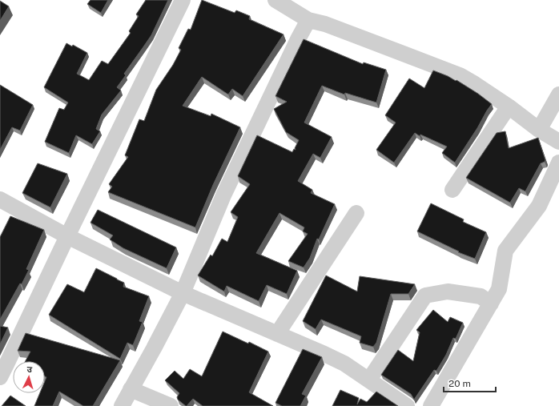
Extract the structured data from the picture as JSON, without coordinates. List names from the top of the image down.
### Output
{
  "scale_bar": "20 m",
  "north": "top"
}
